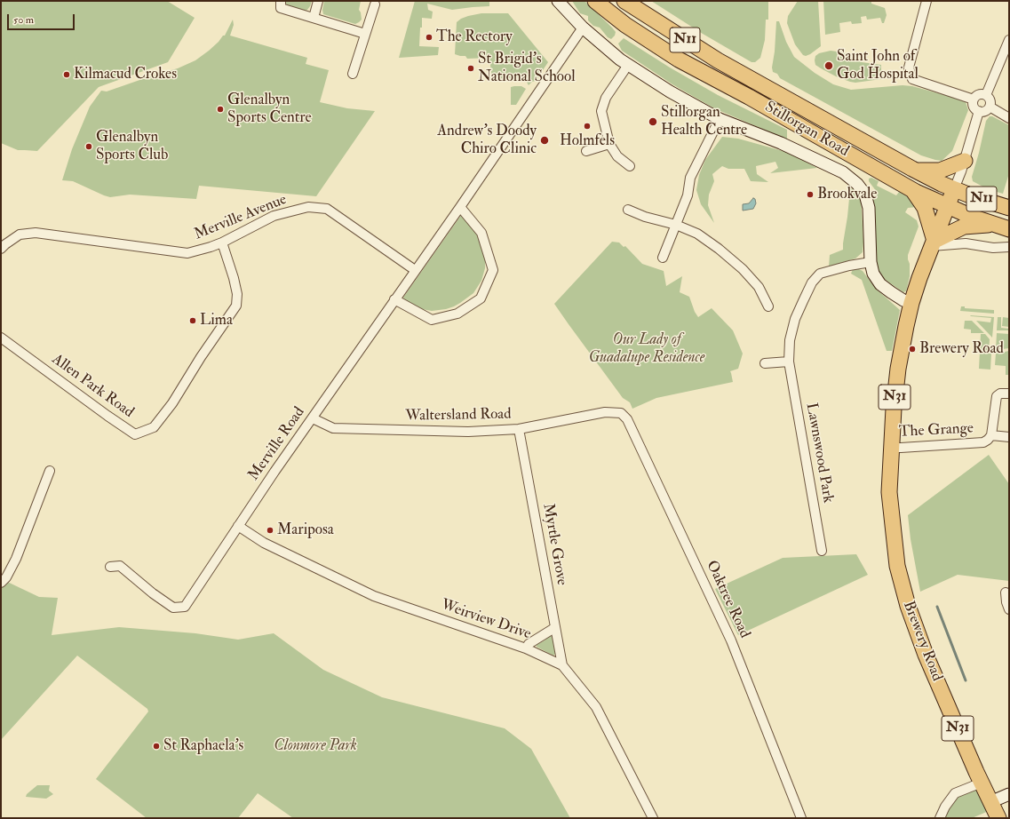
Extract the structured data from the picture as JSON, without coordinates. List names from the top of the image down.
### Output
{
  "streets": {
    "highway": [
      "N11",
      "Stillorgan Road",
      "N31",
      "Brewery Road"
    ],
    "street": [
      "Merville Avenue",
      "Allen Park Road",
      "Waltersland Road",
      "The Grange",
      "Merville Road",
      "Lawnswood Park",
      "Myrtle Grove",
      "Oaktree Road",
      "Weirview Drive"
    ]
  },
  "crossings": [
    ["Stillorgan Road", "Brewery Road"],
    ["Merville Avenue", "Allen Park Road"],
    ["Merville Avenue", "Merville Road"],
    ["Waltersland Road", "Merville Road"],
    ["Waltersland Road", "Myrtle Grove"],
    ["Waltersland Road", "Oaktree Road"],
    ["The Grange", "Brewery Road"],
    ["Merville Road", "Weirview Drive"],
    ["Myrtle Grove", "Weirview Drive"]
  ],
  "parks": ["Our Lady of Guadalupe Residence", "Clonmore Park"],
  "places": [
    "The Rectory",
    "Saint John of God Hospital",
    "St Brigid's National School",
    "Kilmacud Crokes",
    "Glenalbyn Sports Centre",
    "Stillorgan Health Centre",
    "Holmfels",
    "Andrew's Doody Chiro Clinic",
    "Glenalbyn Sports Club",
    "Brookvale",
    "Lima",
    "Brewery Road",
    "Mariposa",
    "St Raphaela's"
  ],
  "scale_bar": "50 m"
}
